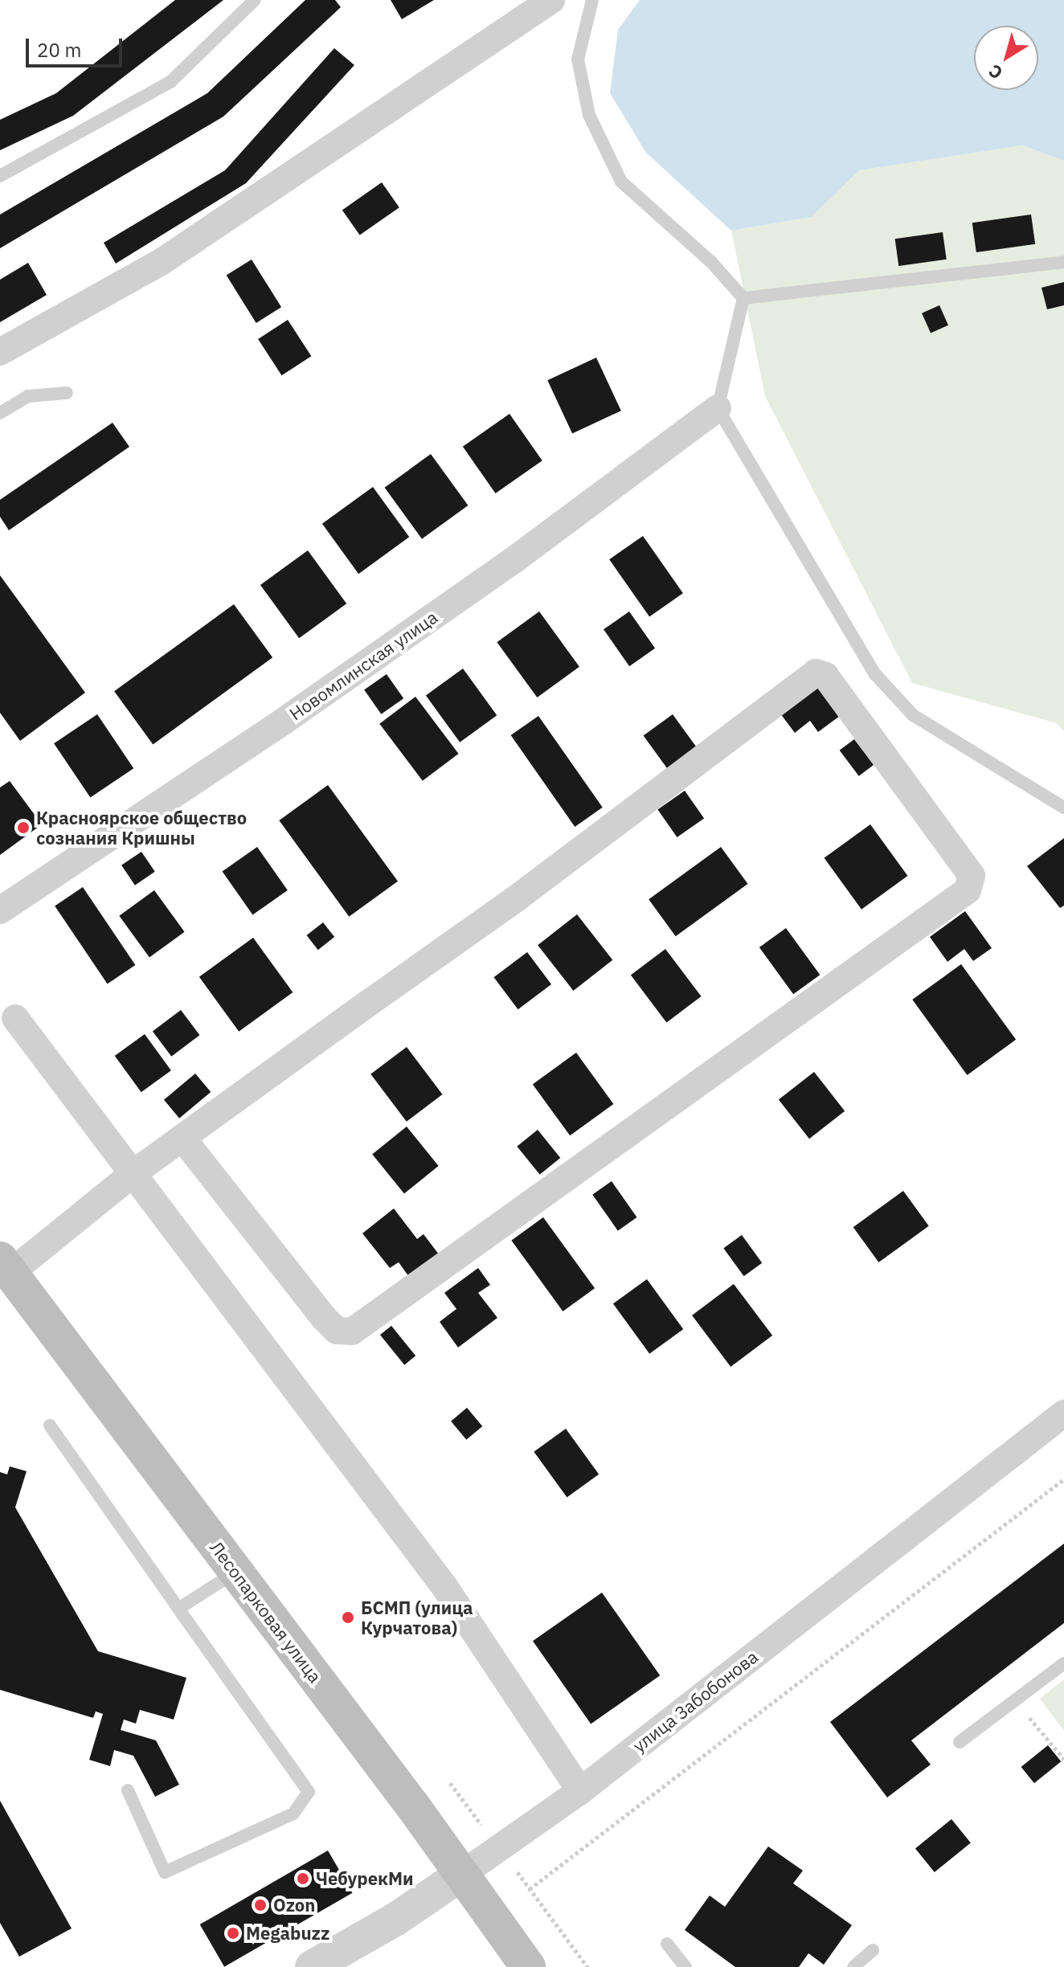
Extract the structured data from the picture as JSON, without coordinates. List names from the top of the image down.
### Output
{
  "streets": {
    "main road": ["Лесопарковая улица"],
    "street": ["Новомлинская улица", "улица Забобонова"]
  },
  "crossings": [
    ["Лесопарковая улица", "улица Забобонова"]
  ],
  "places": [
    "Красноярское общество сознания Кришны",
    "БСМП (улица Курчатова)",
    "ЧебурекМи",
    "Ozon",
    "Megabuzz"
  ],
  "scale_bar": "20 m",
  "north": "bottom left"
}
